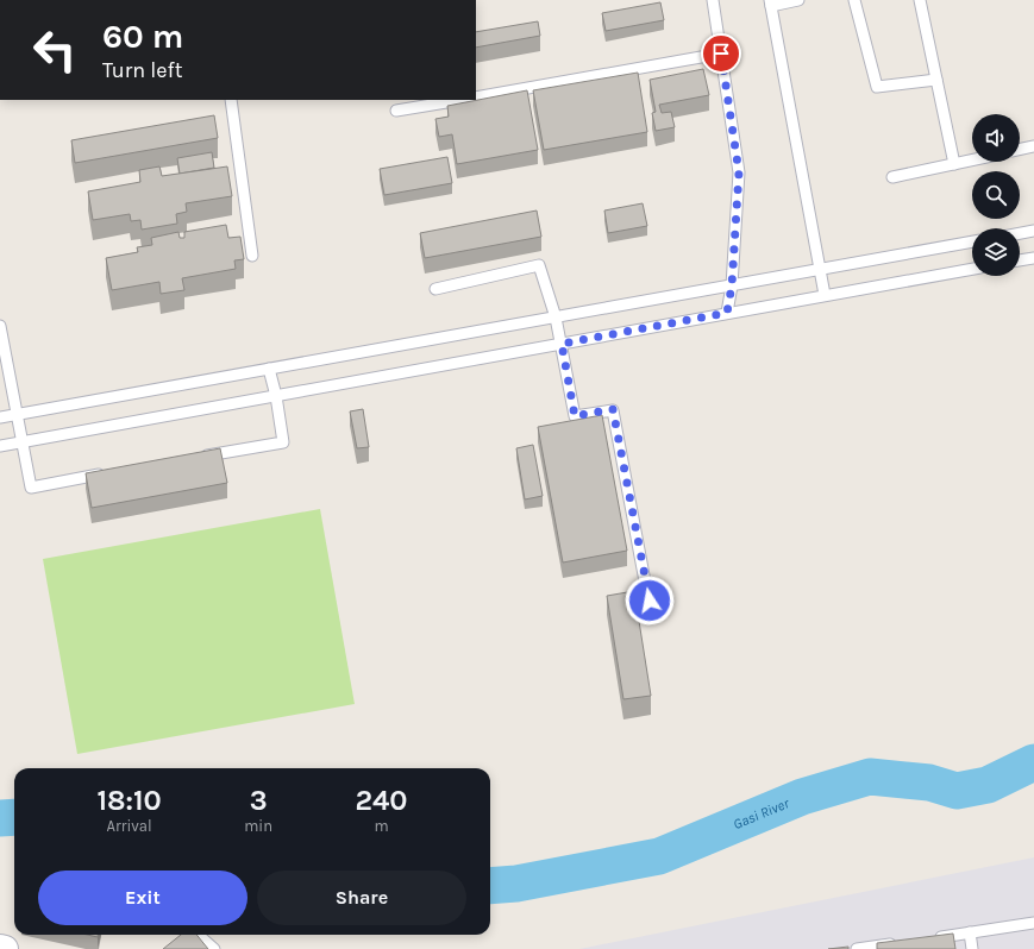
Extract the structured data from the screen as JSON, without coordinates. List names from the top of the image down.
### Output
{
  "water": ["Gasi River"],
  "page": {
    "turn": ["60 m", "Turn left"],
    "eta": [
      "18:10",
      "Arrival",
      "3",
      "min",
      "240",
      "m"
    ],
    "buttons": ["Exit", "Share"]
  }
}
